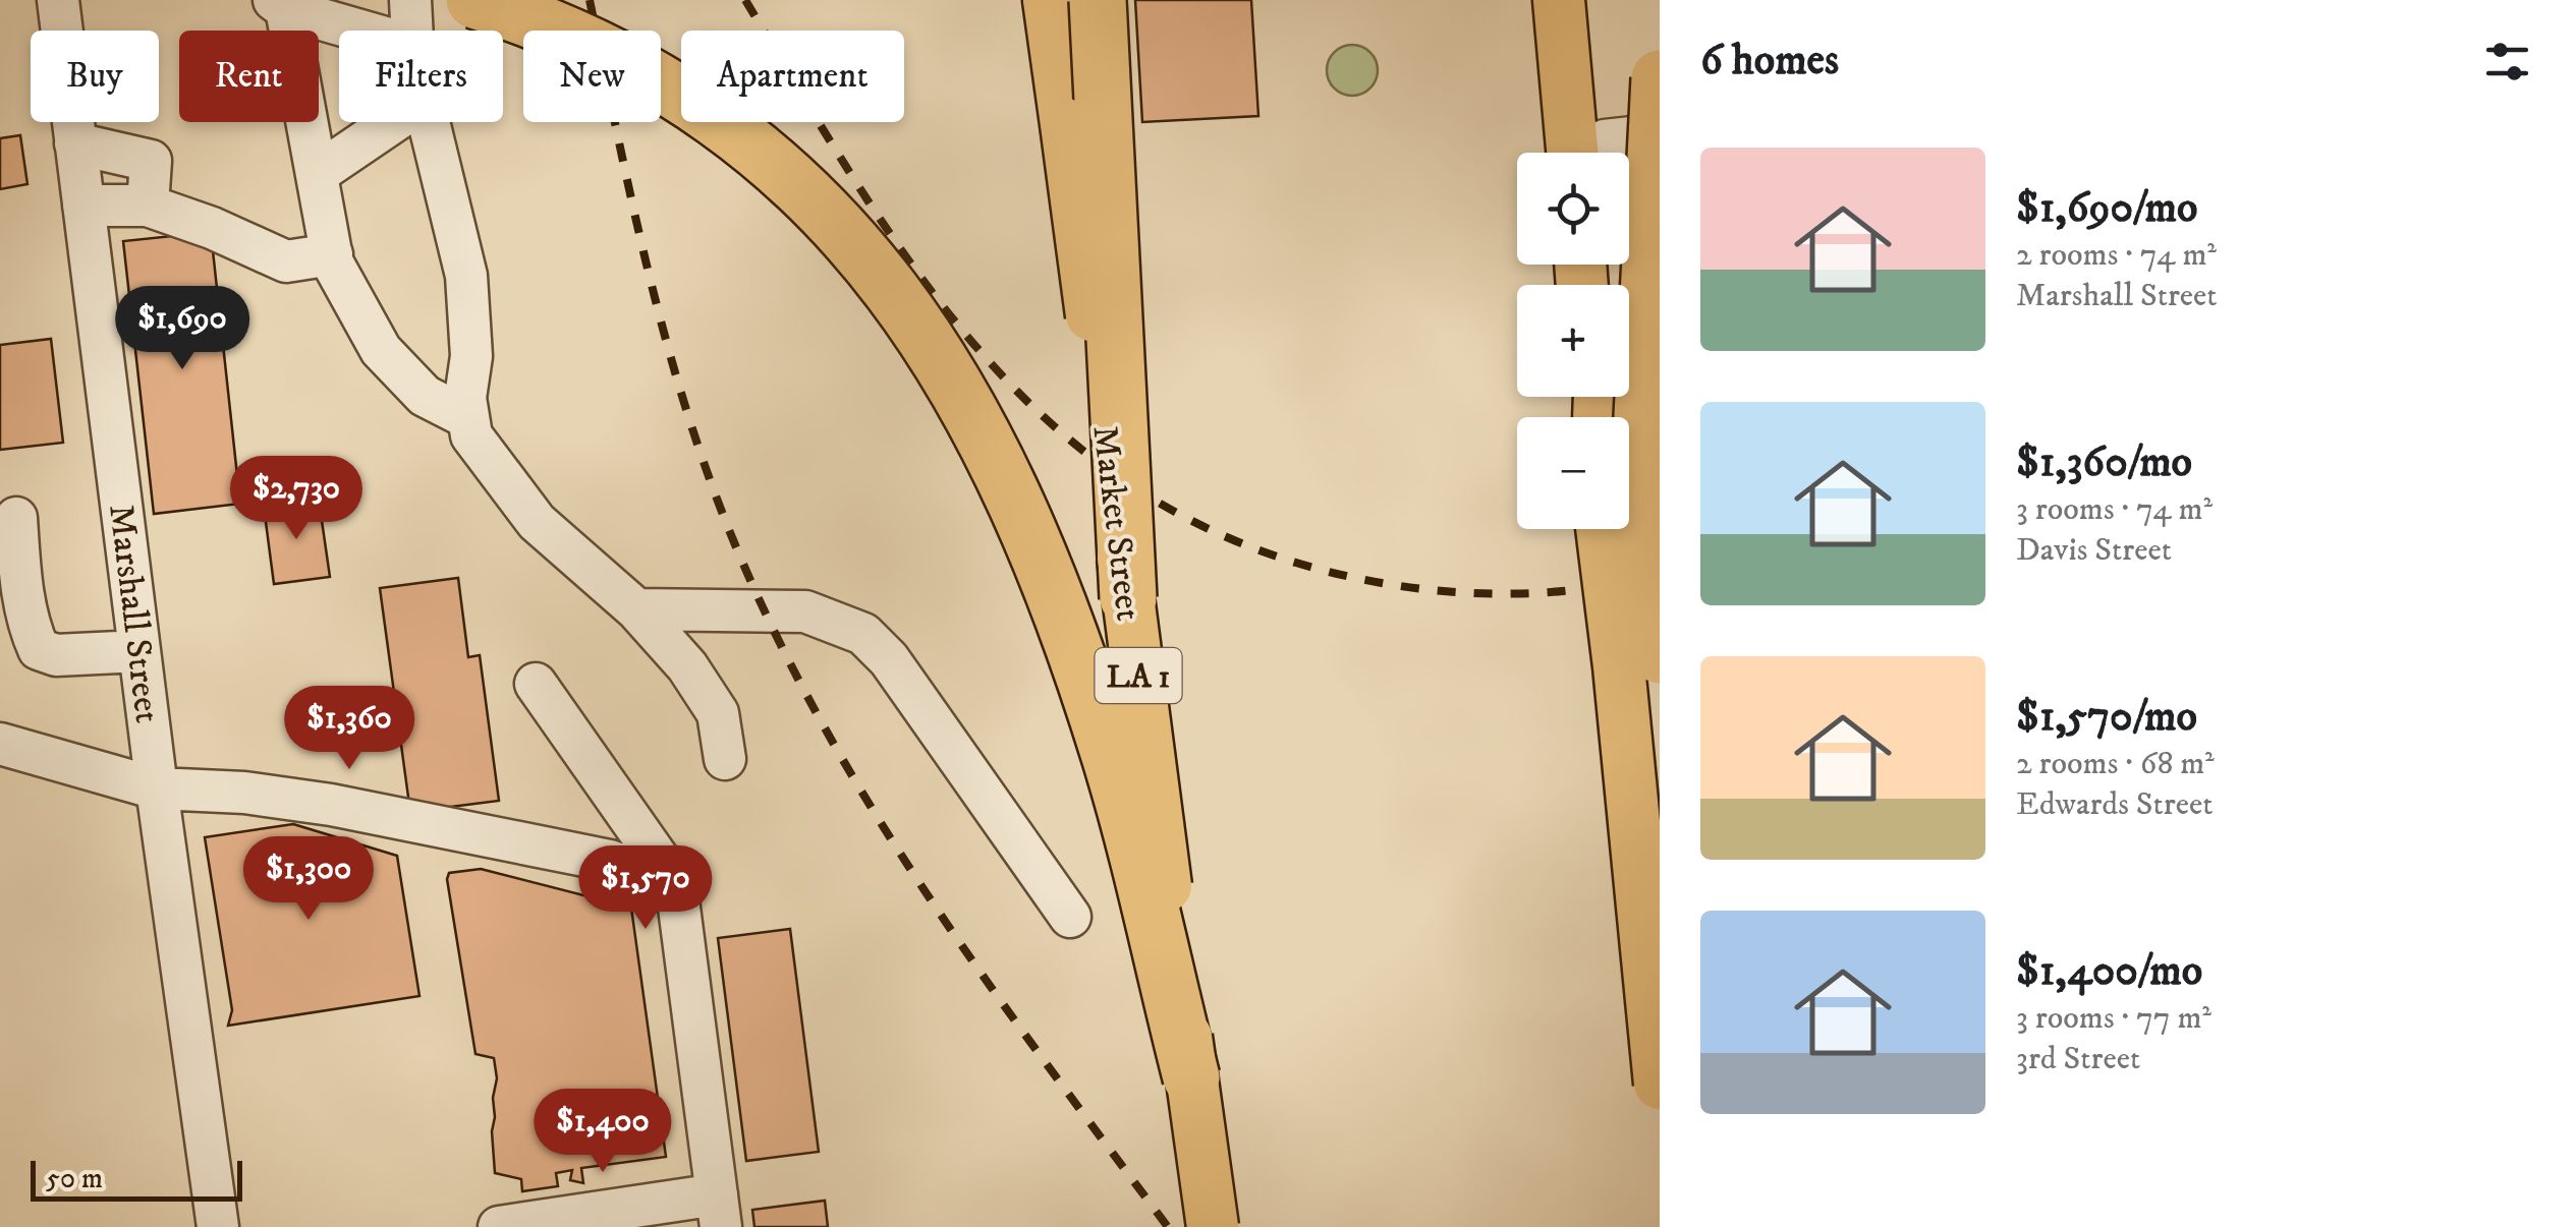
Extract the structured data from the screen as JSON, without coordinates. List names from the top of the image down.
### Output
{
  "streets": {
    "main road": ["Market Street", "LA 1"],
    "street": ["Marshall Street"]
  },
  "scale_bar": "50 m",
  "page": {
    "heading": "6 homes",
    "chip": [
      "Buy",
      "Rent",
      "Filters",
      "New",
      "Apartment"
    ],
    "list": [
      {
        "name": "$1,690/mo",
        "note": "2 rooms · 74 m² · Marshall Street"
      },
      {
        "name": "$1,360/mo",
        "note": "3 rooms · 74 m² · Davis Street"
      },
      {
        "name": "$1,570/mo",
        "note": "2 rooms · 68 m² · Edwards Street"
      },
      {
        "name": "$1,400/mo",
        "note": "3 rooms · 77 m² · 3rd Street"
      }
    ],
    "map_buttons": ["+", "−"],
    "price": [
      "$1,690",
      "$2,730",
      "$1,360",
      "$1,300",
      "$1,570",
      "$1,400"
    ],
    "scale": "50 m"
  }
}
